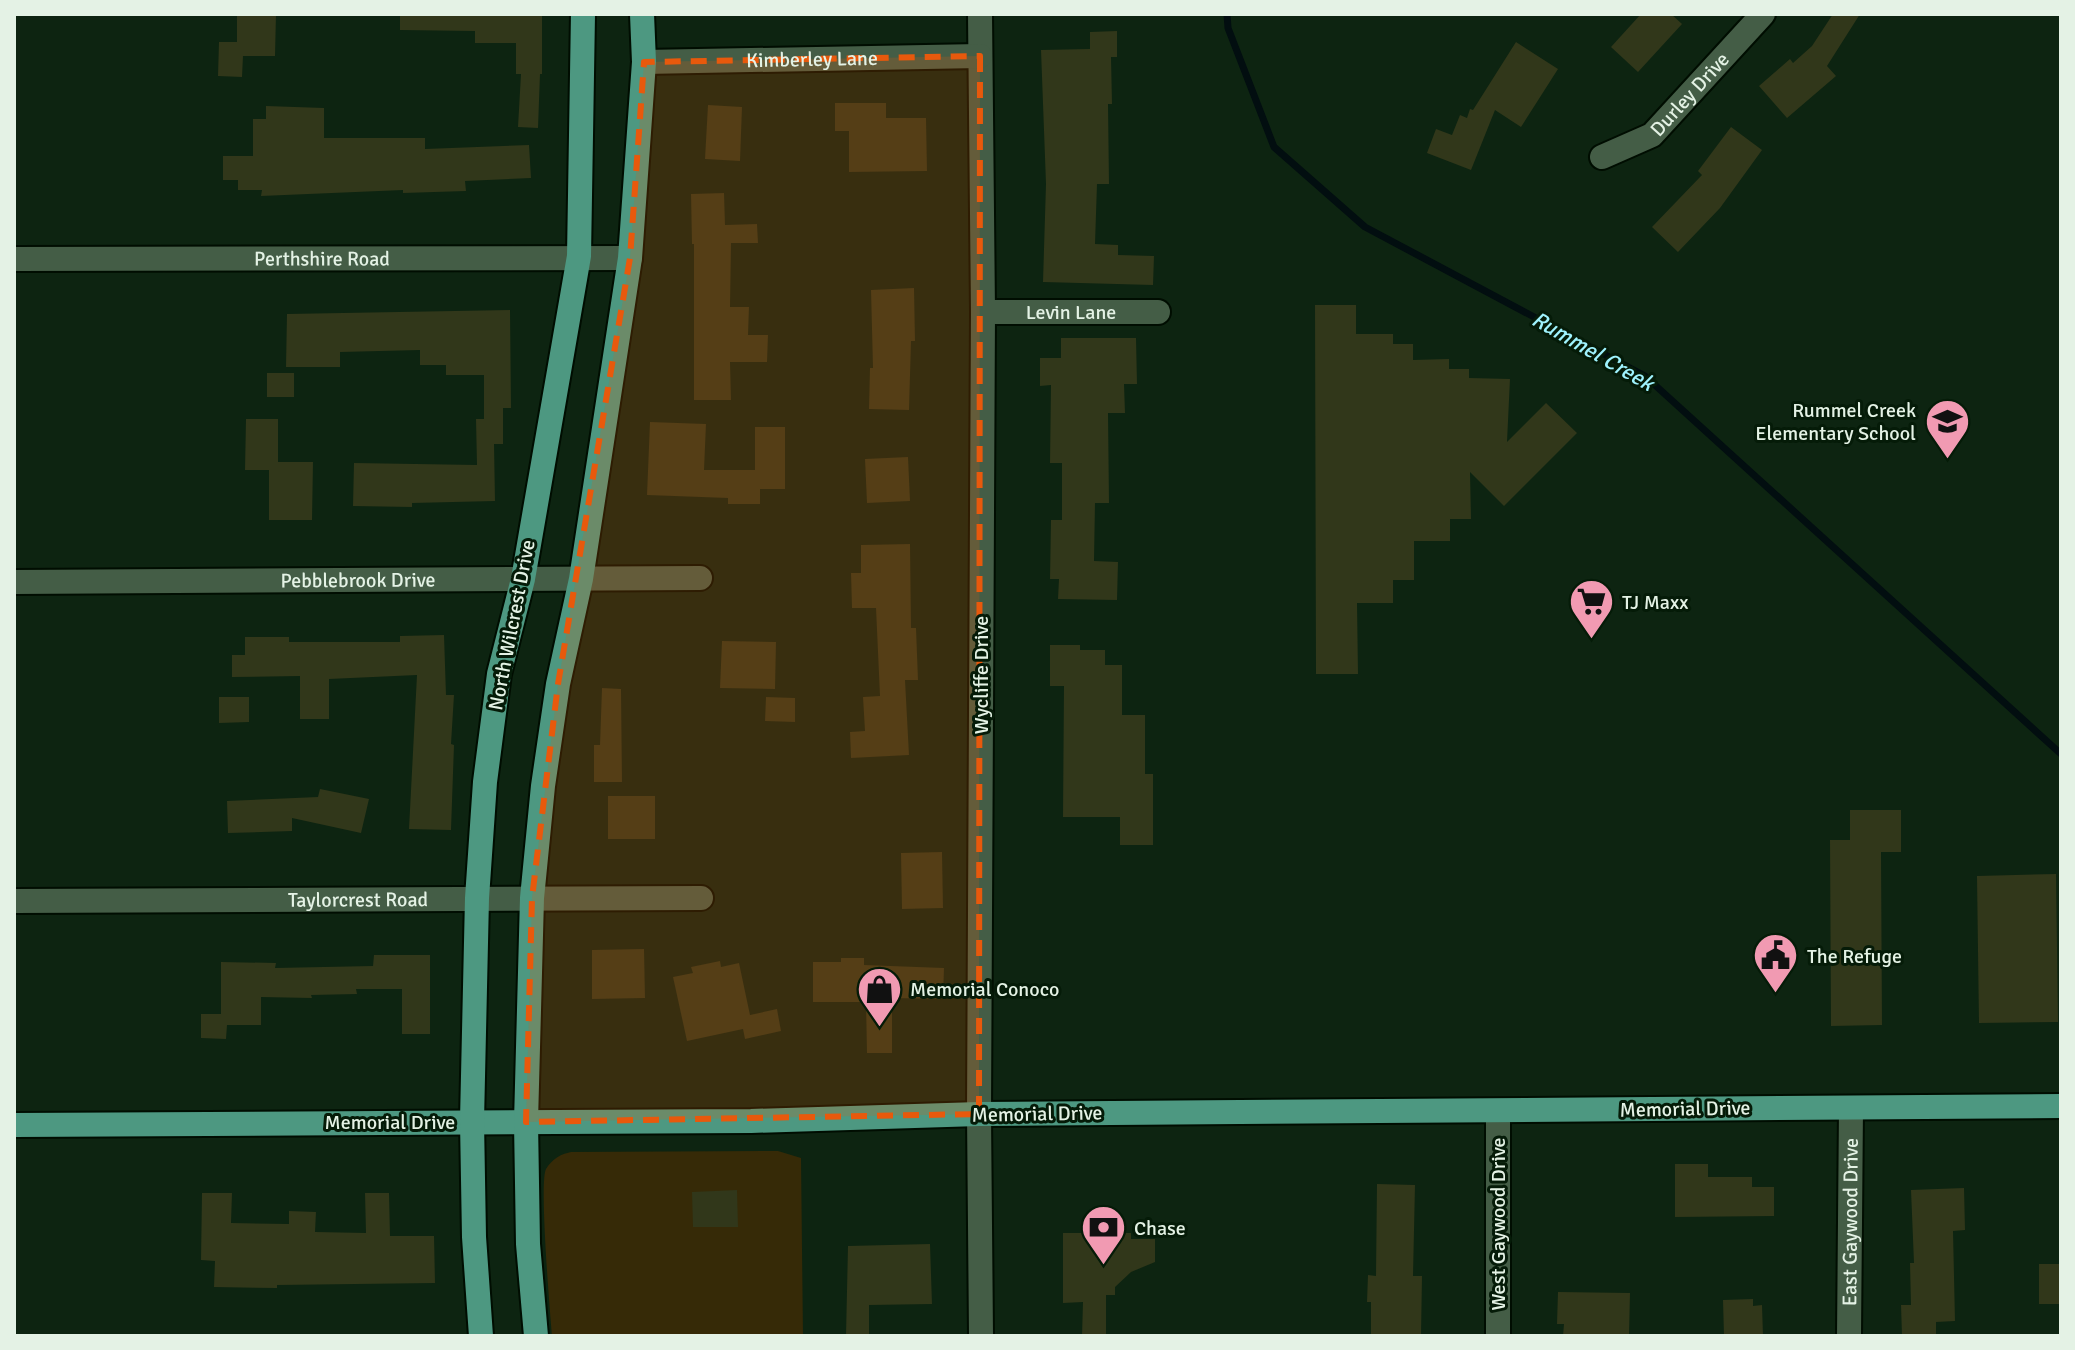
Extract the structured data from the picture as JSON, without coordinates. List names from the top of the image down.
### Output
{
  "streets": {
    "main road": ["North Wilcrest Drive", "Memorial Drive"],
    "street": [
      "Kimberley Lane",
      "Durley Drive",
      "Perthshire Road",
      "Levin Lane",
      "Pebblebrook Drive",
      "Wycliffe Drive",
      "Taylorcrest Road",
      "East Gaywood Drive",
      "West Gaywood Drive"
    ]
  },
  "crossings": [
    ["Kimberley Lane", "Wycliffe Drive"],
    ["Perthshire Road", "North Wilcrest Drive"],
    ["Levin Lane", "Wycliffe Drive"],
    ["Pebblebrook Drive", "North Wilcrest Drive"],
    ["North Wilcrest Drive", "Taylorcrest Road"],
    ["North Wilcrest Drive", "Memorial Drive"],
    ["Wycliffe Drive", "Memorial Drive"],
    ["Memorial Drive", "East Gaywood Drive"],
    ["Memorial Drive", "West Gaywood Drive"]
  ],
  "water": ["Rummel Creek"],
  "places": {
    "school or university": ["Rummel Creek Elementary School"],
    "supermarket": ["TJ Maxx"],
    "public building": ["The Refuge"],
    "shop": ["Memorial Conoco"],
    "bank": ["Chase"]
  }
}
